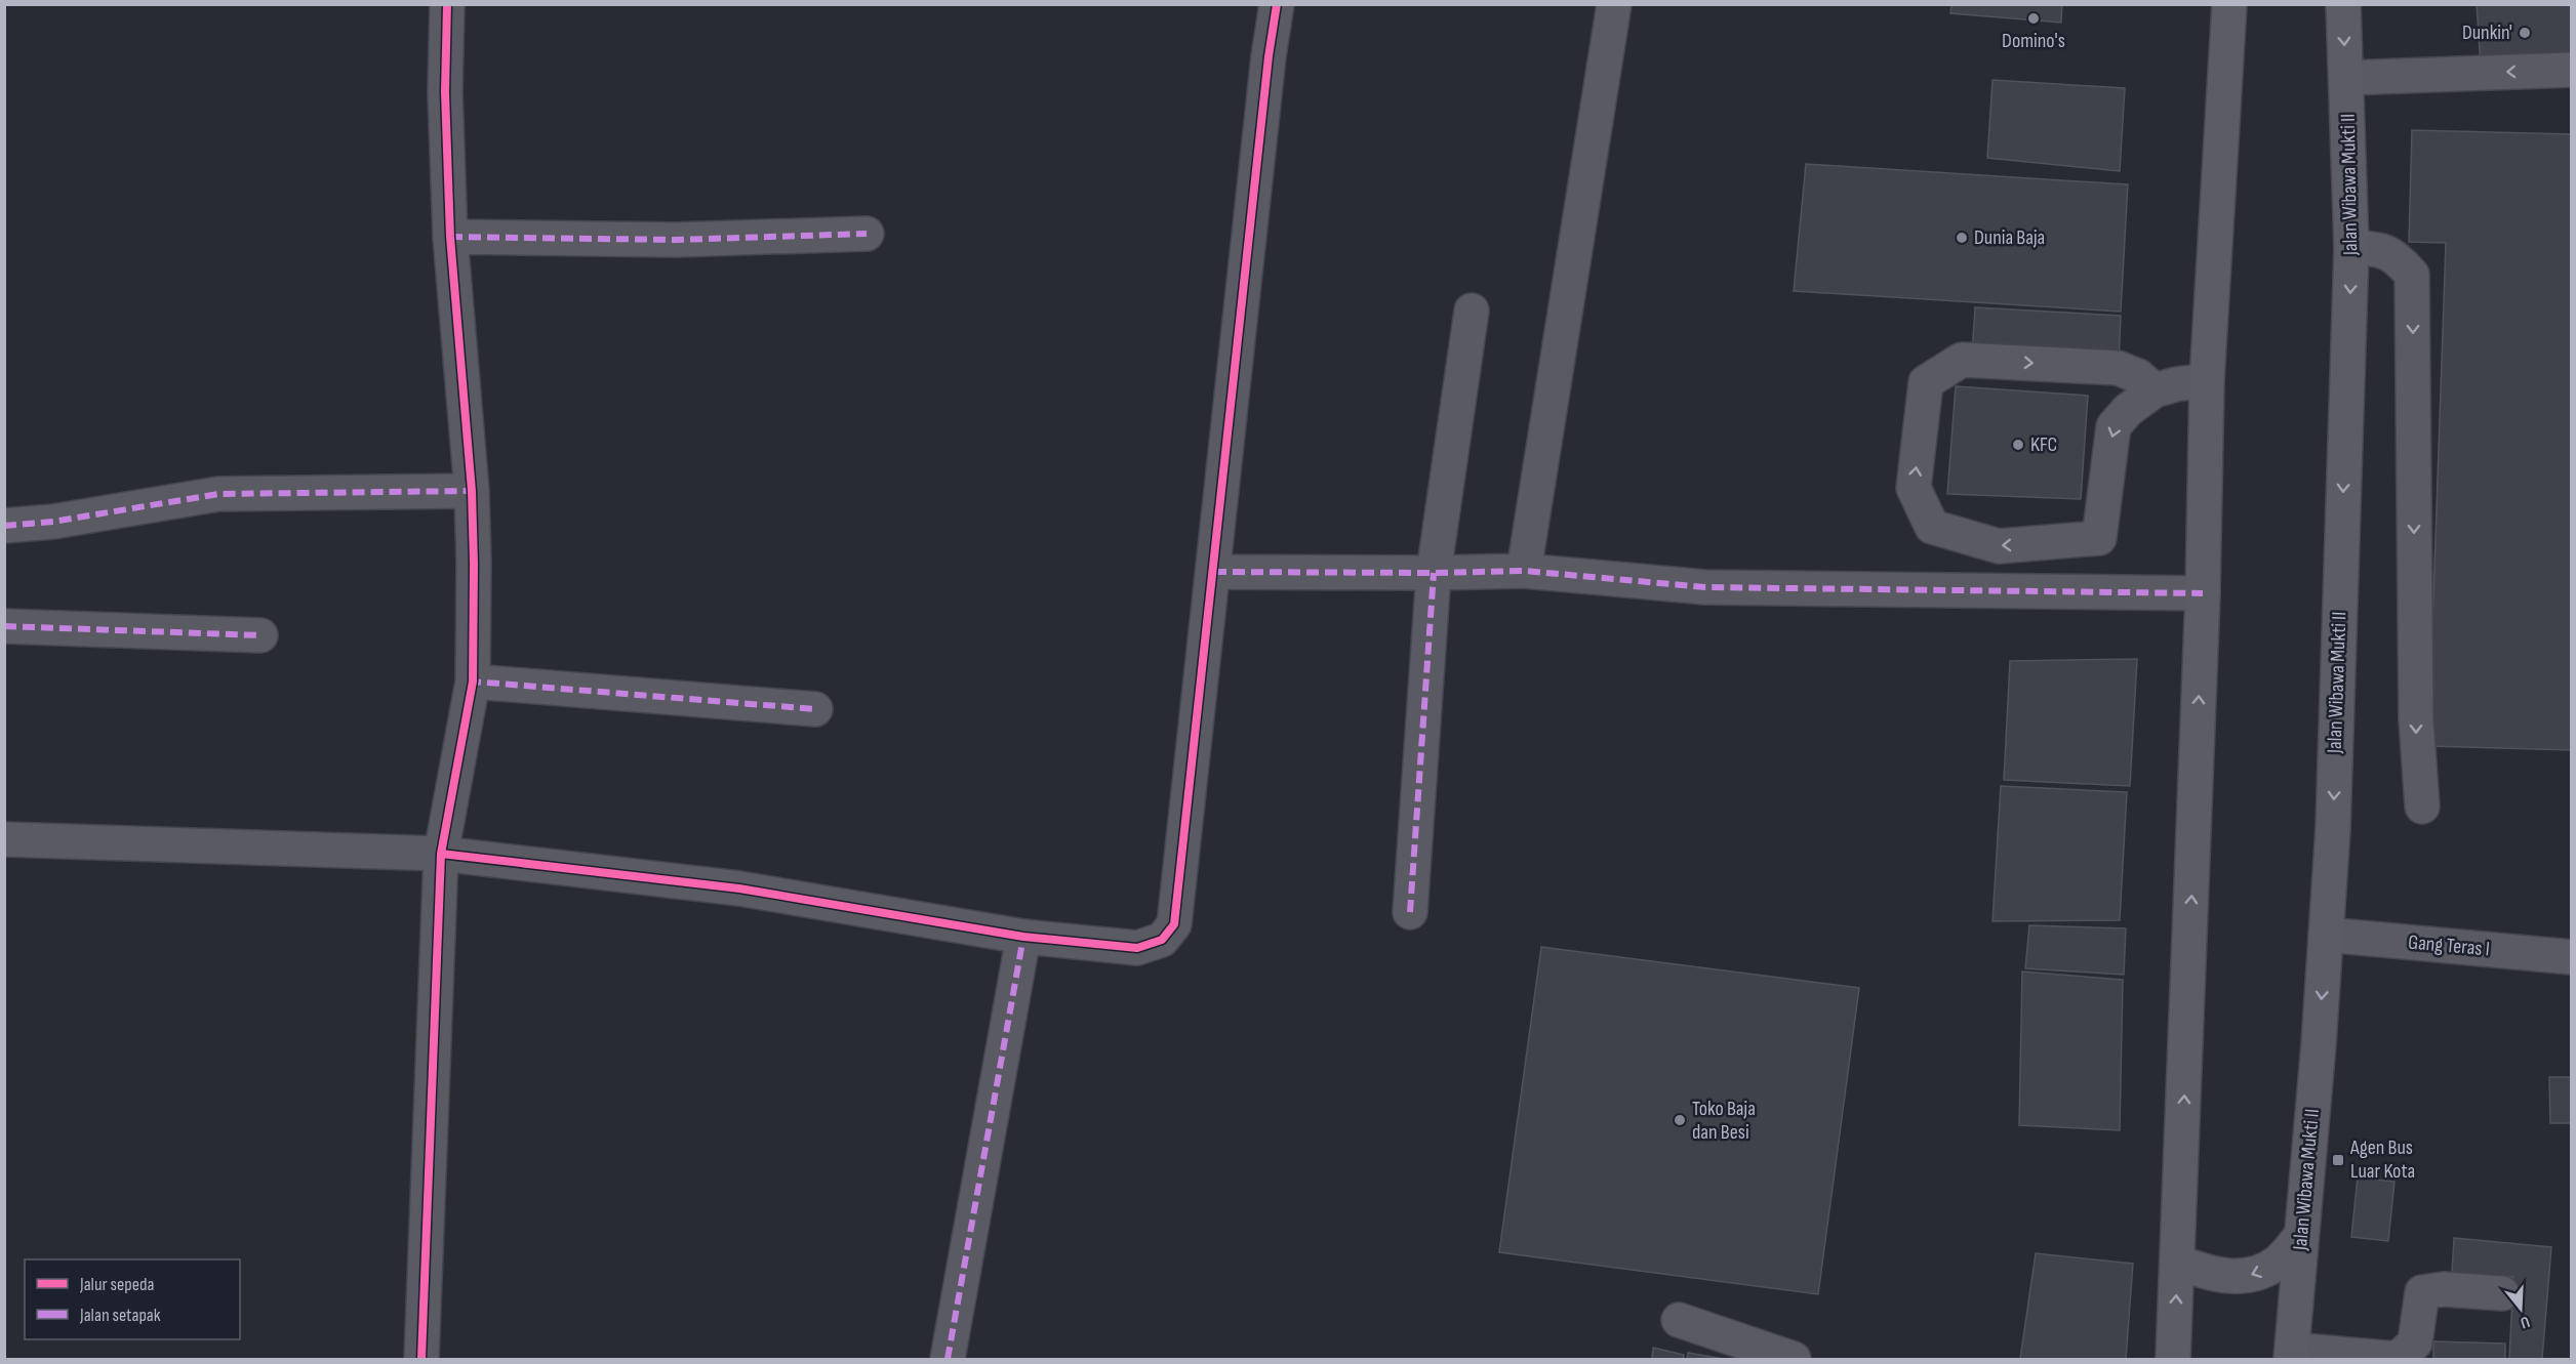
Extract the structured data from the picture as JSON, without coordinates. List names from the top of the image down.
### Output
{
  "streets": {
    "main road": ["Jalan Wibawa Mukti II"],
    "street": ["Gang Teras I"]
  },
  "crossings": [
    ["Jalan Wibawa Mukti II", "Gang Teras I"]
  ],
  "places": {
    "other": [
      "Domino's",
      "Dunkin'",
      "Dunia Baja",
      "KFC",
      "Toko Baja dan Besi"
    ],
    "transit": ["Agen Bus Luar Kota"]
  },
  "legend": ["Jalur sepeda", "Jalan setapak"],
  "north": "bottom"
}
